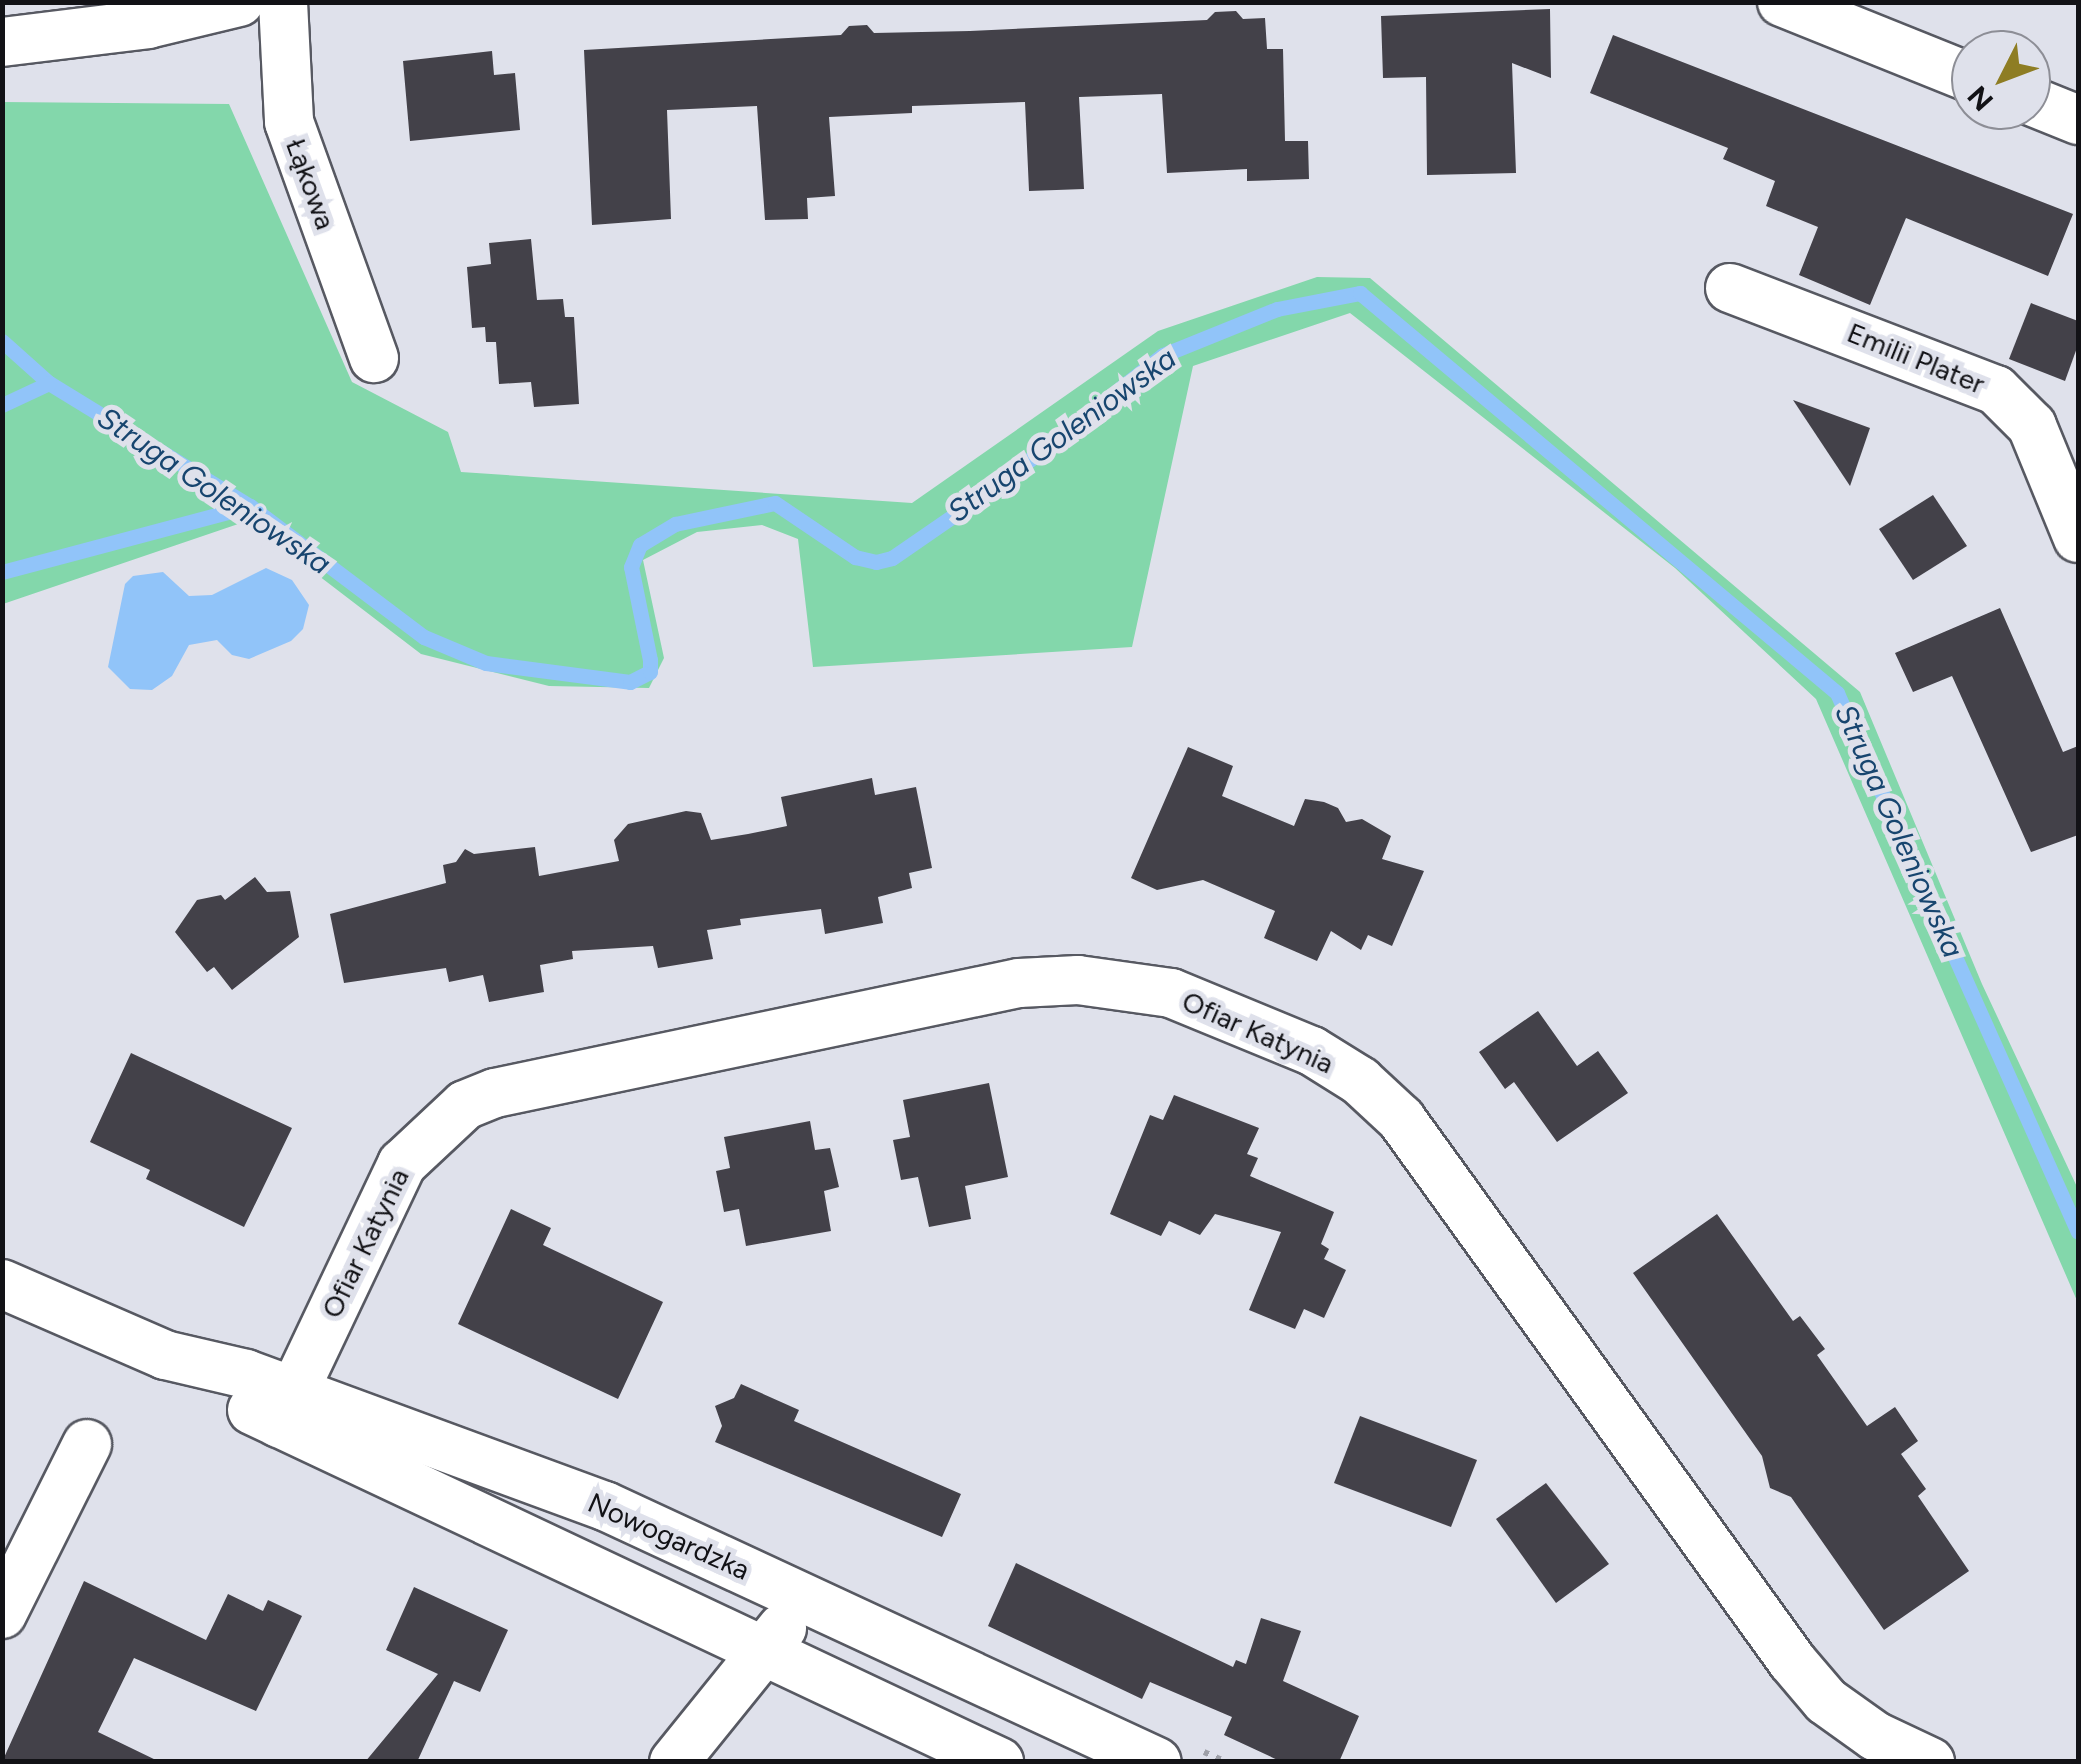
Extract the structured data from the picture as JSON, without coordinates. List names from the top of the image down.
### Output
{
  "streets": {
    "street": [
      "Łąkowa",
      "Emilii Plater",
      "Ofiar Katynia",
      "Nowogardzka"
    ]
  },
  "crossings": [
    ["Ofiar Katynia", "Nowogardzka"]
  ],
  "water": ["Struga Goleniowska"],
  "north": "bottom left"
}
